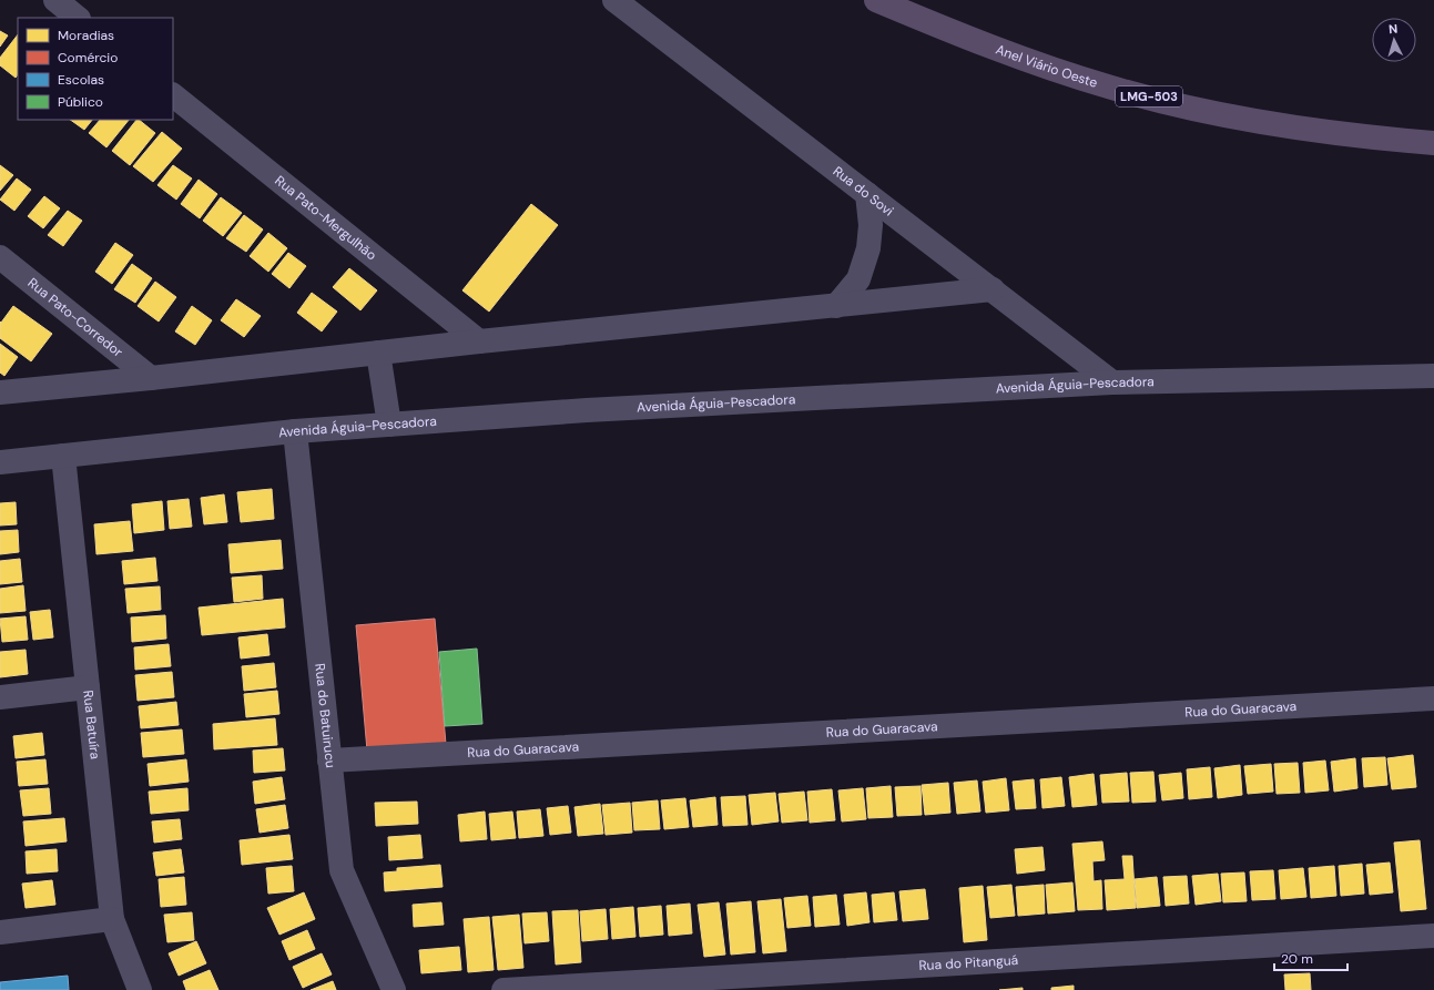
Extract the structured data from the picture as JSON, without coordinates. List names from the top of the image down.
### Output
{
  "streets": {
    "main road": ["Anel Viário Oeste", "LMG-503"],
    "street": [
      "Rua do Sovi",
      "Rua Pato-Mergulhão",
      "Rua Pato-Corredor",
      "Avenida Águia-Pescadora",
      "Rua do Guaracava",
      "Rua do Batuirucu",
      "Rua Batuíra",
      "Rua do Pitanguá"
    ]
  },
  "crossings": [
    ["Rua do Sovi", "Avenida Águia-Pescadora"],
    ["Avenida Águia-Pescadora", "Rua do Batuirucu"],
    ["Avenida Águia-Pescadora", "Rua Batuíra"],
    ["Rua do Guaracava", "Rua do Batuirucu"]
  ],
  "legend": [
    "Moradias",
    "Comércio",
    "Escolas",
    "Público"
  ],
  "scale_bar": "20 m",
  "north": "top"
}
